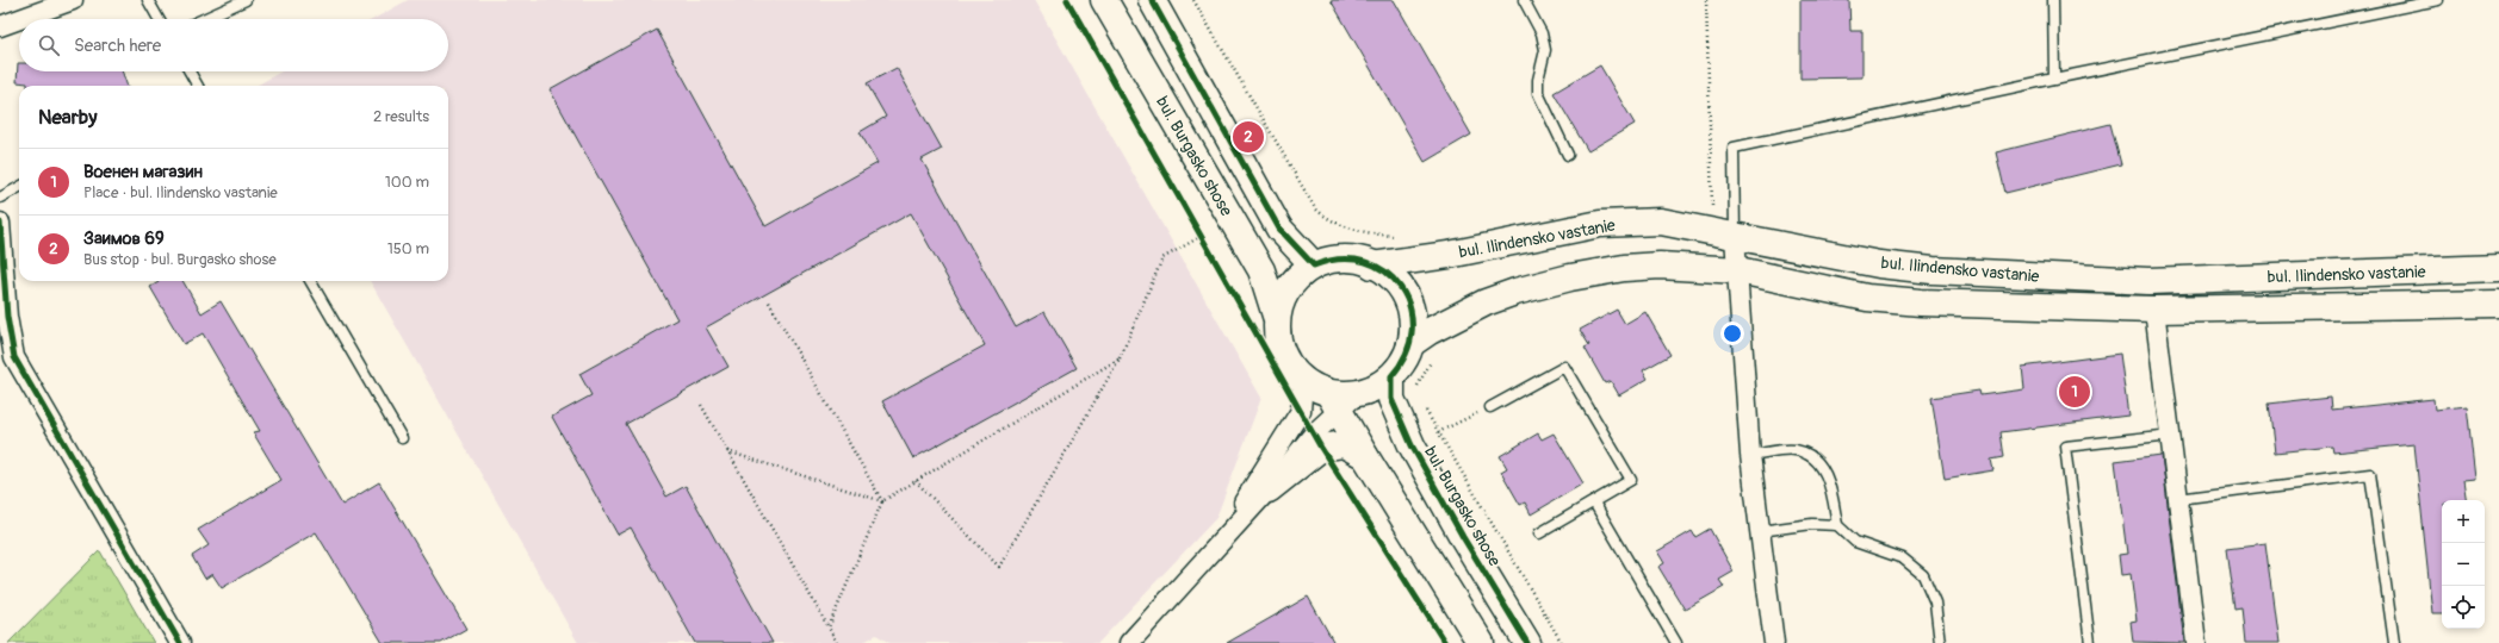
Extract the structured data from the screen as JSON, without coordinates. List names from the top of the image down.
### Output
{
  "streets": {
    "main road": ["bul. Burgasko shose", "bul. Ilindensko vastanie"]
  },
  "crossings": [
    ["bul. Burgasko shose", "bul. Ilindensko vastanie"]
  ],
  "page": {
    "search": "Search here",
    "heading": ["Nearby", "2 results"],
    "pins": ["2", "1"],
    "list": [
      {
        "mark": "1",
        "name": "Военен магазин",
        "note": "Place · bul. Ilindensko vastanie",
        "value": "100 m"
      },
      {
        "mark": "2",
        "name": "Заимов 69",
        "note": "Bus stop · bul. Burgasko shose",
        "value": "150 m"
      }
    ],
    "map_buttons": ["+", "−"]
  }
}
